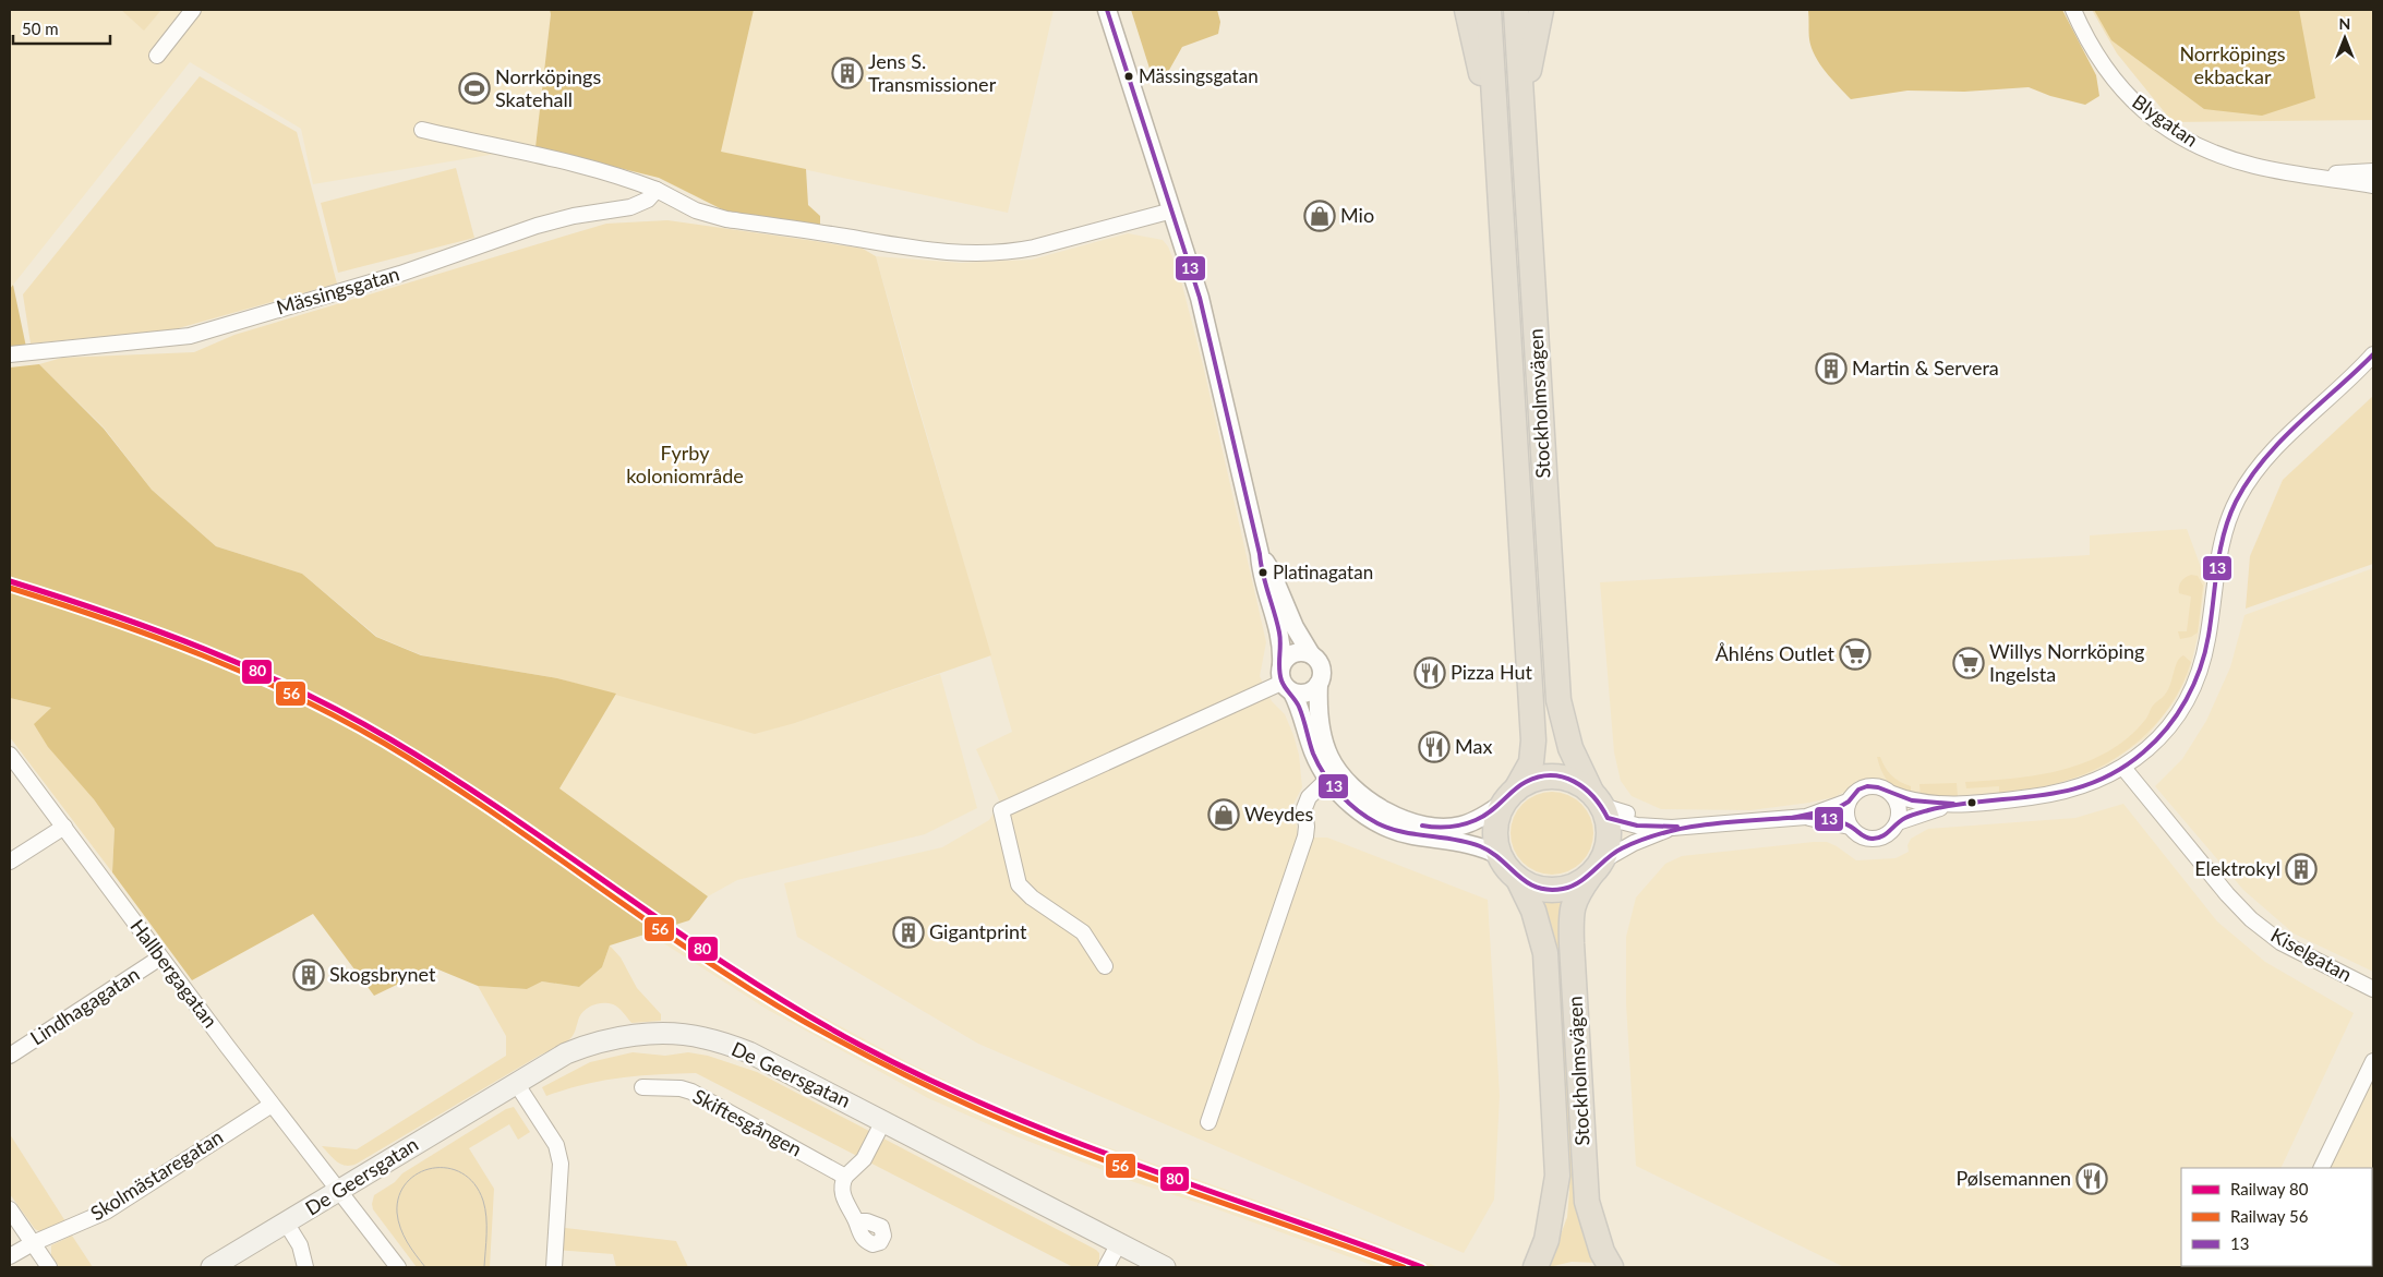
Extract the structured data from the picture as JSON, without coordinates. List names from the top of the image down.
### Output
{
  "streets": {
    "highway": ["Stockholmsvägen"],
    "main road": ["De Geersgatan"],
    "street": [
      "Blygatan",
      "Mässingsgatan",
      "Kiselgatan",
      "Hallbergagatan",
      "Lindhagagatan",
      "Skiftesgången",
      "Skolmästaregatan"
    ]
  },
  "crossings": [
    ["Hallbergagatan", "Lindhagagatan"],
    ["Hallbergagatan", "De Geersgatan"],
    ["Hallbergagatan", "Skolmästaregatan"]
  ],
  "parks": ["Norrköpings ekbackar", "Fyrby koloniområde"],
  "places": {
    "building": [
      "Jens S. Transmissioner",
      "Martin & Servera",
      "Elektrokyl",
      "Gigantprint",
      "Skogsbrynet"
    ],
    "other": ["Mässingsgatan", "Platinagatan"],
    "sports": ["Norrköpings Skatehall"],
    "shop": ["Mio", "Weydes"],
    "supermarket": ["Åhléns Outlet", "Willys Norrköping Ingelsta"],
    "restaurant": ["Pizza Hut", "Max", "Pølsemannen"]
  },
  "lines": ["transit line 13", "rail line 80", "rail line 56"],
  "legend": ["Railway 80", "Railway 56", "13"],
  "scale_bar": "50 m",
  "north": "top"
}
